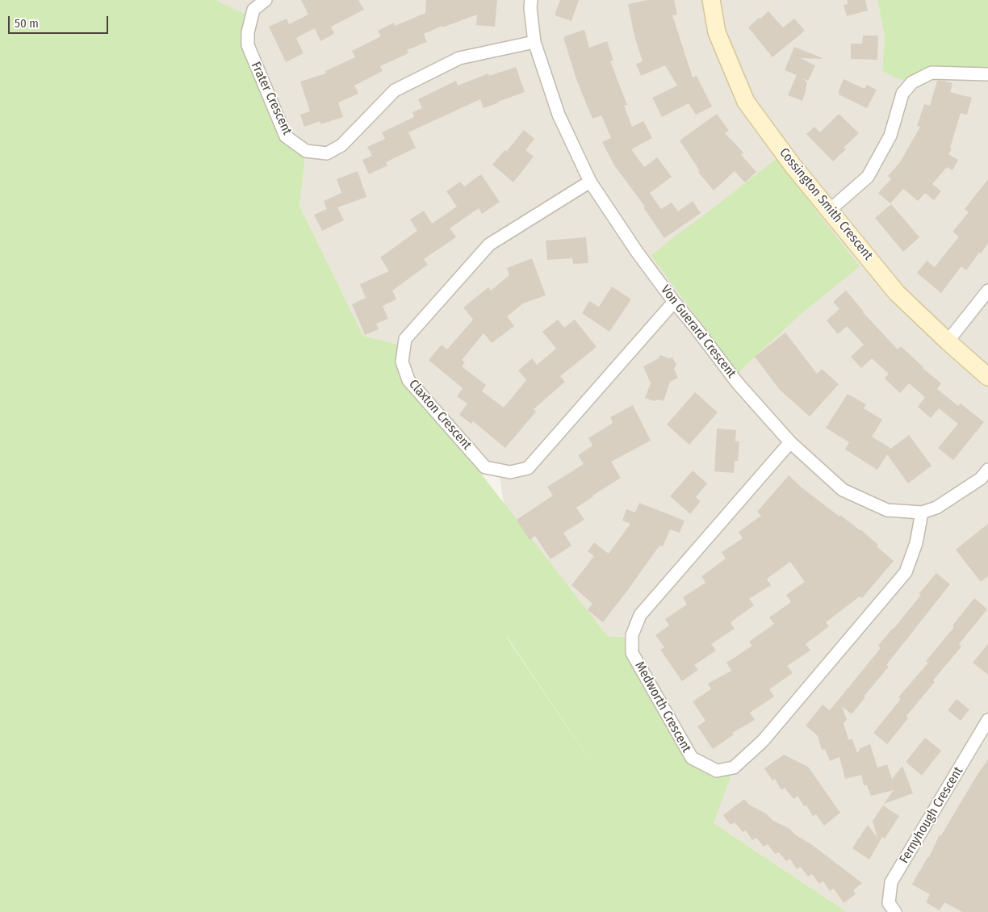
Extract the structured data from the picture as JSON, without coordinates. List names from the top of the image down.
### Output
{
  "streets": {
    "street": [
      "Frater Crescent",
      "Cossington Smith Crescent",
      "Von Guerard Crescent",
      "Claxton Crescent",
      "Medworth Crescent",
      "Fernyhough Crescent"
    ]
  },
  "crossings": [
    ["Frater Crescent", "Von Guerard Crescent"],
    ["Von Guerard Crescent", "Claxton Crescent"],
    ["Von Guerard Crescent", "Medworth Crescent"]
  ],
  "scale_bar": "50 m"
}
